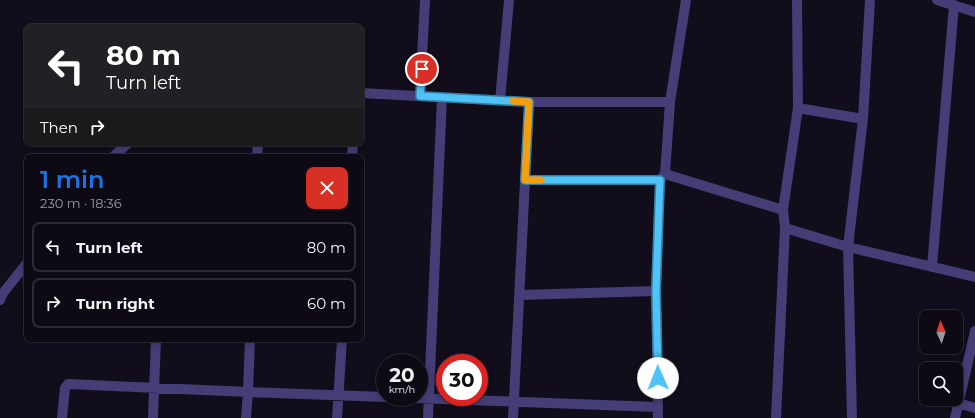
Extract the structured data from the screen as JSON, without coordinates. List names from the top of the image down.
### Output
{
  "north": "top",
  "page": {
    "turn": ["80 m", "Turn left"],
    "then": "Then",
    "heading": ["1 min", "230 m · 18:36"],
    "list": [
      {
        "name": "Turn left",
        "value": "80 m"
      },
      {
        "name": "Turn right",
        "value": "60 m"
      }
    ],
    "speed": "20 km/h",
    "limit": "30"
  }
}
